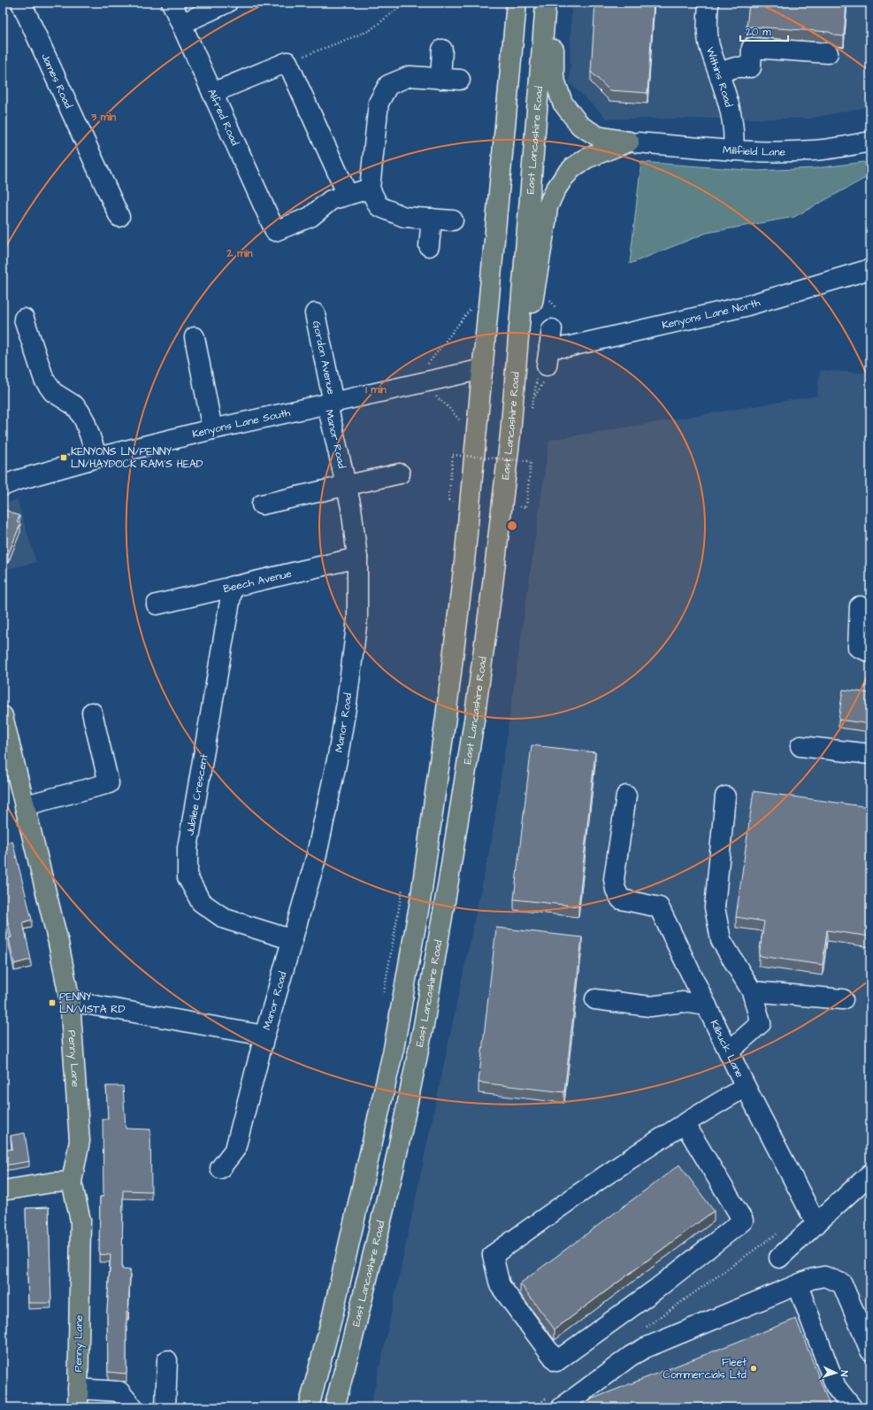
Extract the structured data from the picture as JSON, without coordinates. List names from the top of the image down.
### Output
{
  "streets": {
    "main road": ["East Lancashire Road", "Penny Lane"],
    "street": [
      "Withins Road",
      "James Road",
      "Alfred Road",
      "Millfield Lane",
      "Kenyons Lane North",
      "Gordon Avenue",
      "Kenyons Lane South",
      "Manor Road",
      "Beech Avenue",
      "Jubilee Crescent",
      "Kilbuck Lane"
    ]
  },
  "crossings": [
    ["Withins Road", "Millfield Lane"],
    ["Gordon Avenue", "Kenyons Lane South"],
    ["Gordon Avenue", "Manor Road"],
    ["Kenyons Lane South", "Manor Road"],
    ["Manor Road", "Beech Avenue"],
    ["Manor Road", "Jubilee Crescent"],
    ["Manor Road", "Penny Lane"],
    ["Beech Avenue", "Jubilee Crescent"]
  ],
  "places": {
    "transit": ["KENYONS LN/PENNY LN/HAYDOCK RAM'S HEAD", "PENNY LN/VISTA RD"],
    "other": ["Fleet Commercials Ltd"]
  },
  "scale_bar": "20 m",
  "north": "right",
  "rings": ["3 min", "2 min", "1 min"]
}
